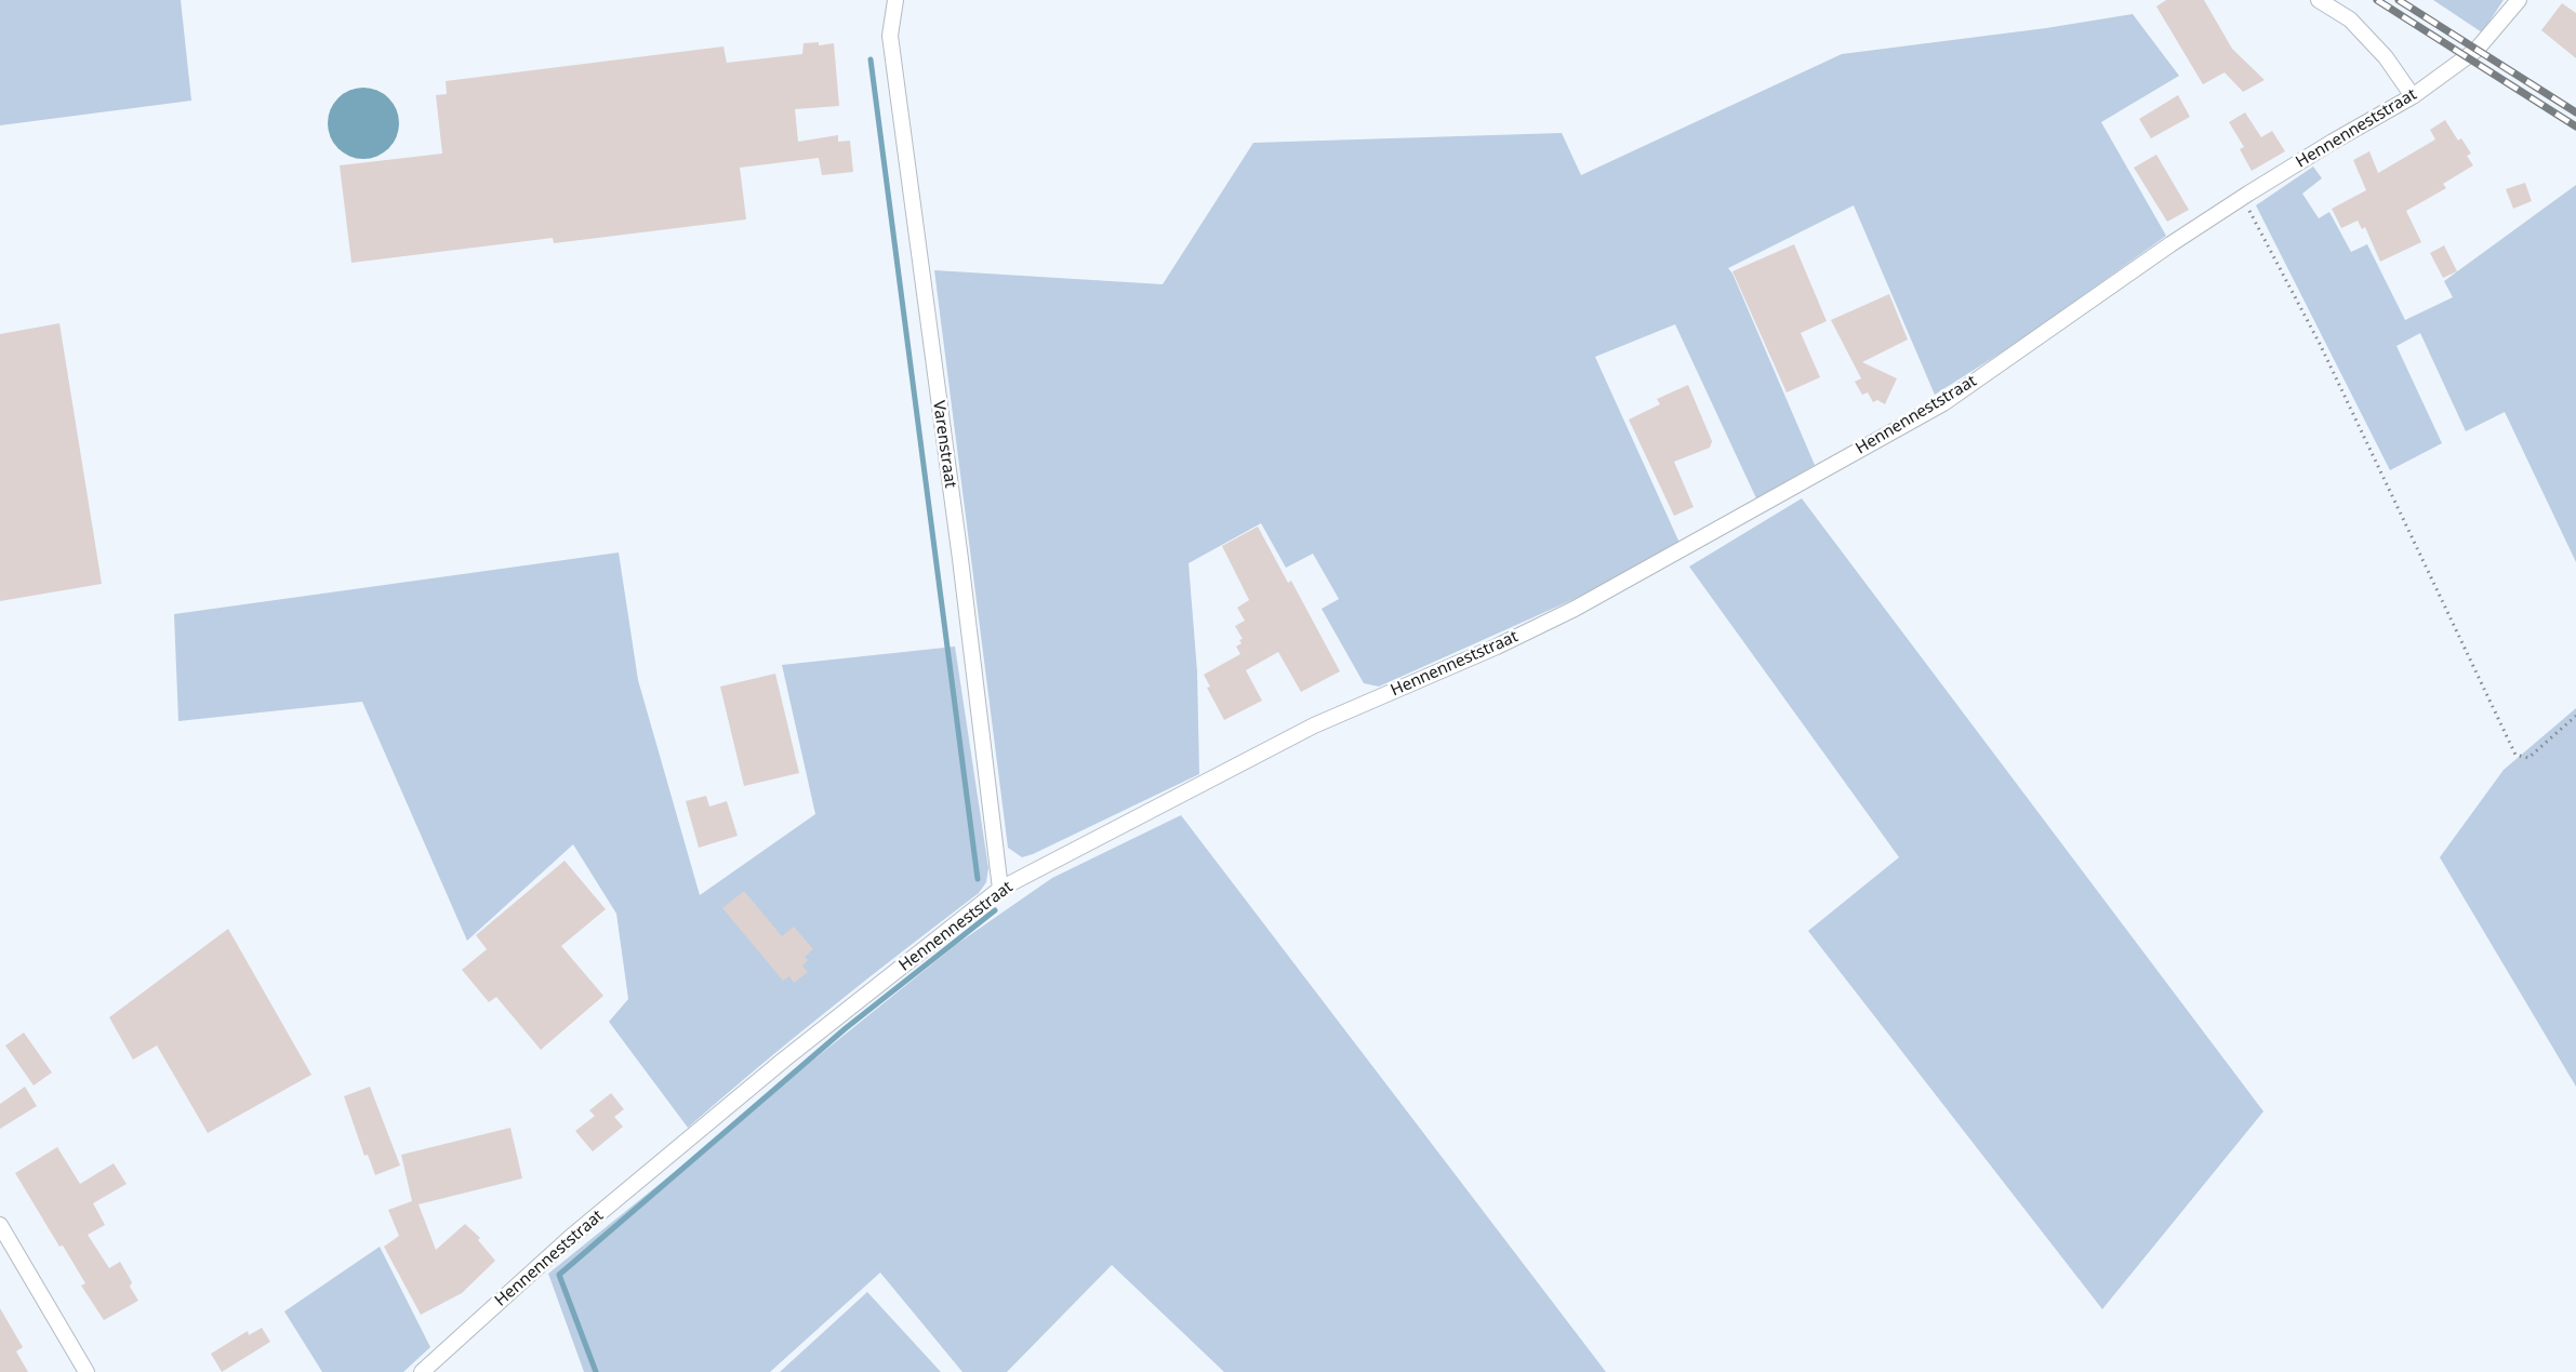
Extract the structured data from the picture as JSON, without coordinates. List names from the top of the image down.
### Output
{
  "streets": {
    "street": ["Hennenneststraat", "Varenstraat"]
  },
  "crossings": [
    ["Hennenneststraat", "Varenstraat"]
  ]
}
